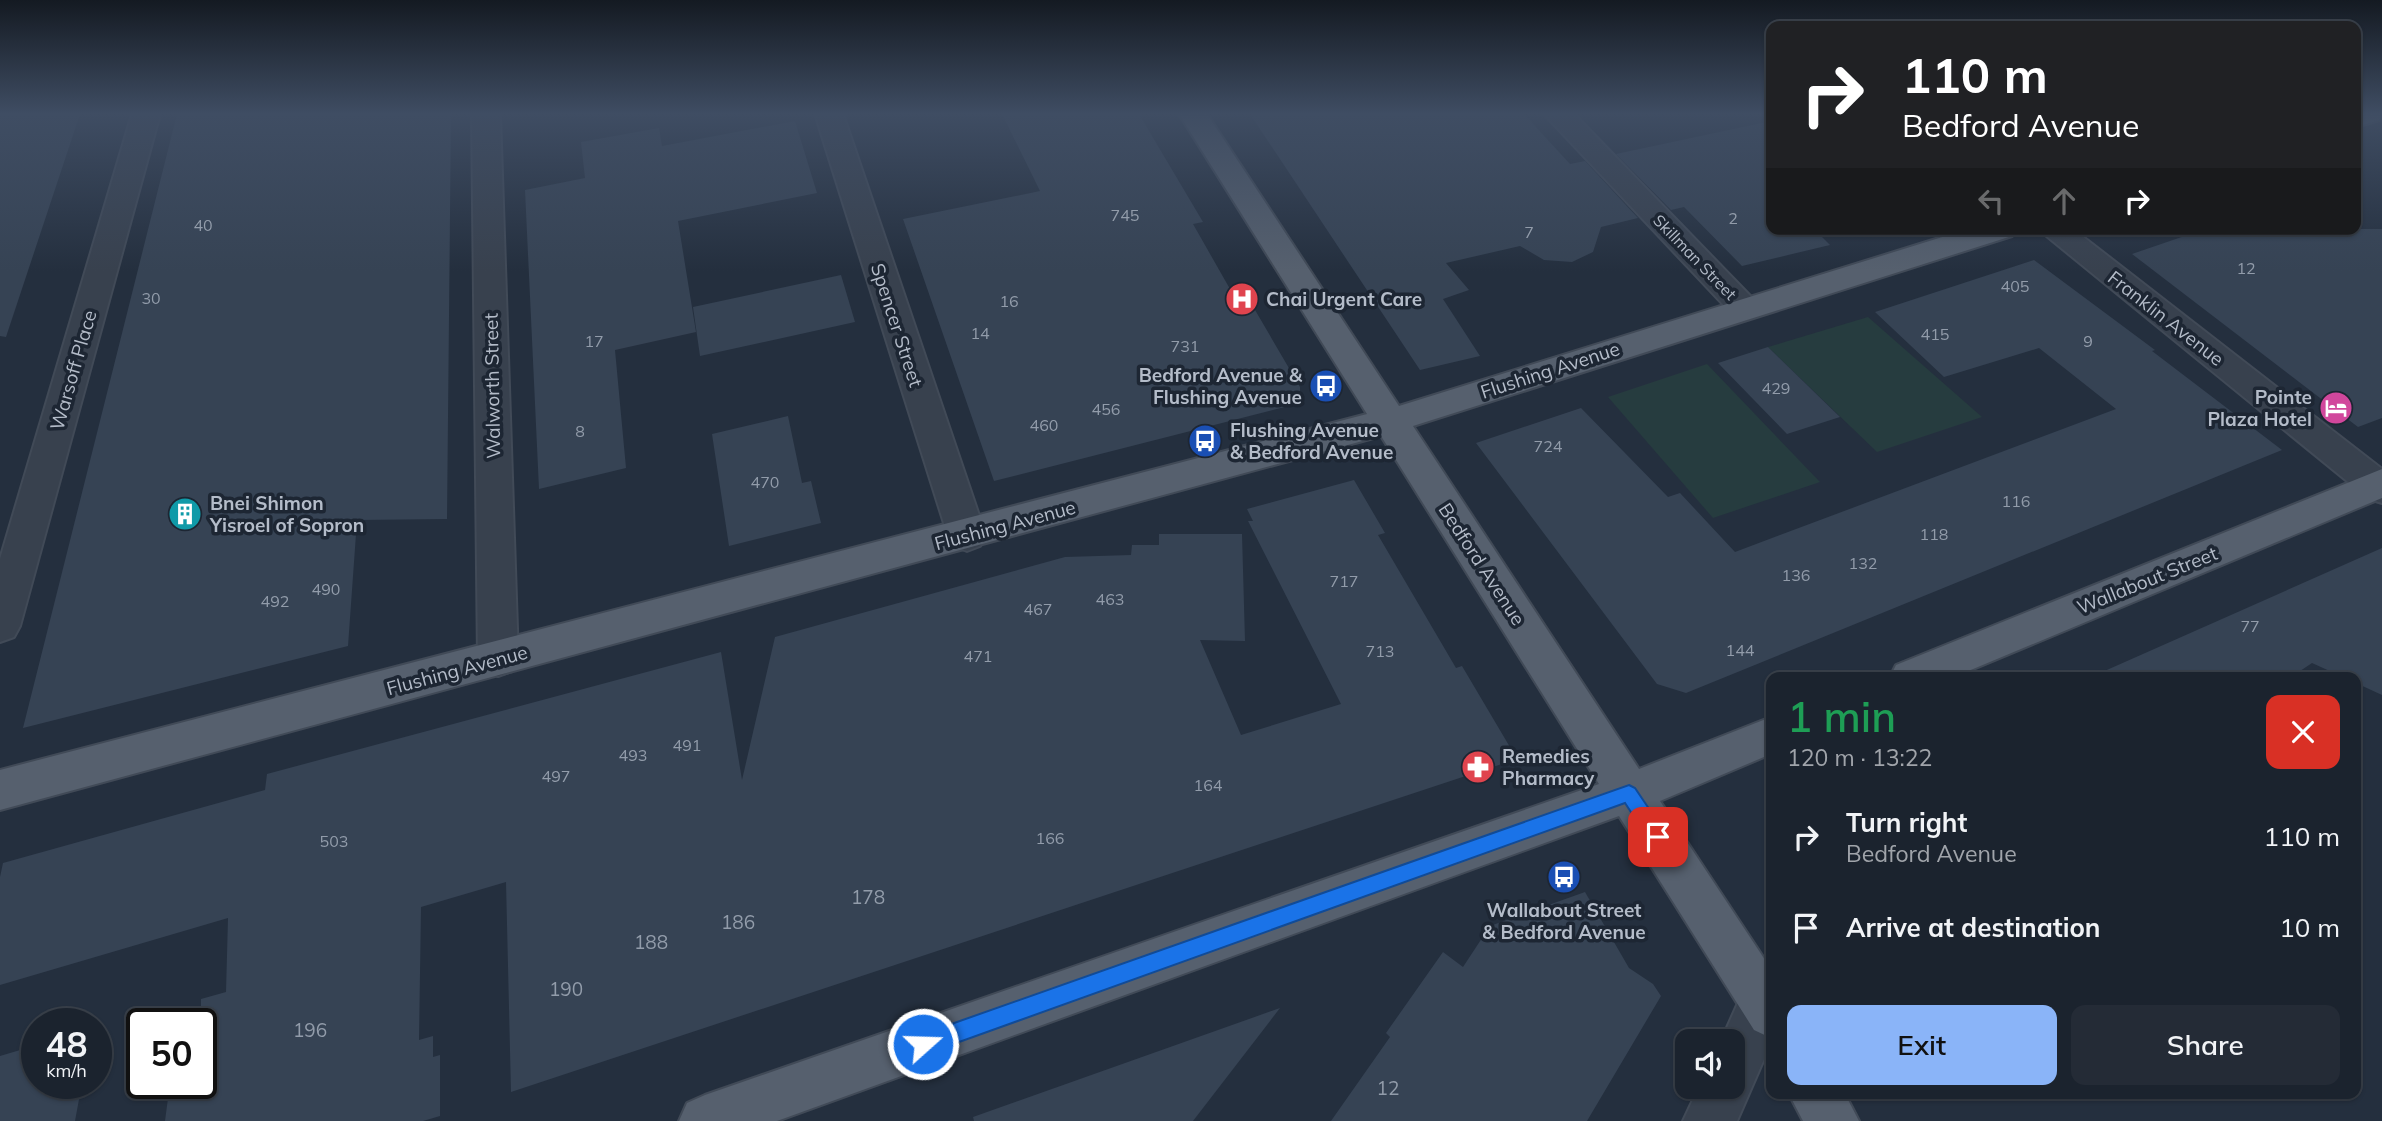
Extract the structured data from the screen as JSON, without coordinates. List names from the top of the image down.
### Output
{
  "streets": {
    "main road": ["Flushing Avenue", "Bedford Avenue", "Wallabout Street"],
    "street": [
      "Skillman Street",
      "Franklin Avenue",
      "Spencer Street",
      "Warsoff Place",
      "Walworth Street"
    ]
  },
  "crossings": [
    ["Skillman Street", "Flushing Avenue"],
    ["Franklin Avenue", "Wallabout Street"],
    ["Spencer Street", "Flushing Avenue"],
    ["Flushing Avenue", "Walworth Street"],
    ["Flushing Avenue", "Bedford Avenue"]
  ],
  "places": {
    "hospital": ["Chai Urgent Care"],
    "bus stop": ["Bedford Avenue & Flushing Avenue", "Flushing Avenue & Bedford Avenue", "Wallabout Street & Bedford Avenue"],
    "hotel": ["Pointe Plaza Hotel"],
    "building": ["Bnei Shimon Yisroel of Sopron"],
    "pharmacy": ["Remedies Pharmacy"]
  },
  "house_numbers": [
    "745",
    "2",
    "40",
    "7",
    "12",
    "405",
    "30",
    "16",
    "14",
    "415",
    "17",
    "9",
    "731",
    "429",
    "456",
    "460",
    "8",
    "724",
    "470",
    "116",
    "118",
    "132",
    "136",
    "717",
    "490",
    "463",
    "492",
    "467",
    "77",
    "144",
    "713",
    "471",
    "491",
    "493",
    "497",
    "164",
    "166",
    "503",
    "178",
    "186",
    "188",
    "190",
    "196",
    "12"
  ],
  "page": {
    "turn": ["110 m", "Bedford Avenue"],
    "heading": ["1 min", "120 m · 13:22"],
    "list": [
      {
        "name": "Turn right",
        "note": "Bedford Avenue",
        "value": "110 m"
      },
      {
        "name": "Arrive at destination",
        "value": "10 m"
      }
    ],
    "buttons": ["Exit", "Share"],
    "speed": "48 km/h",
    "limit": "50"
  }
}
